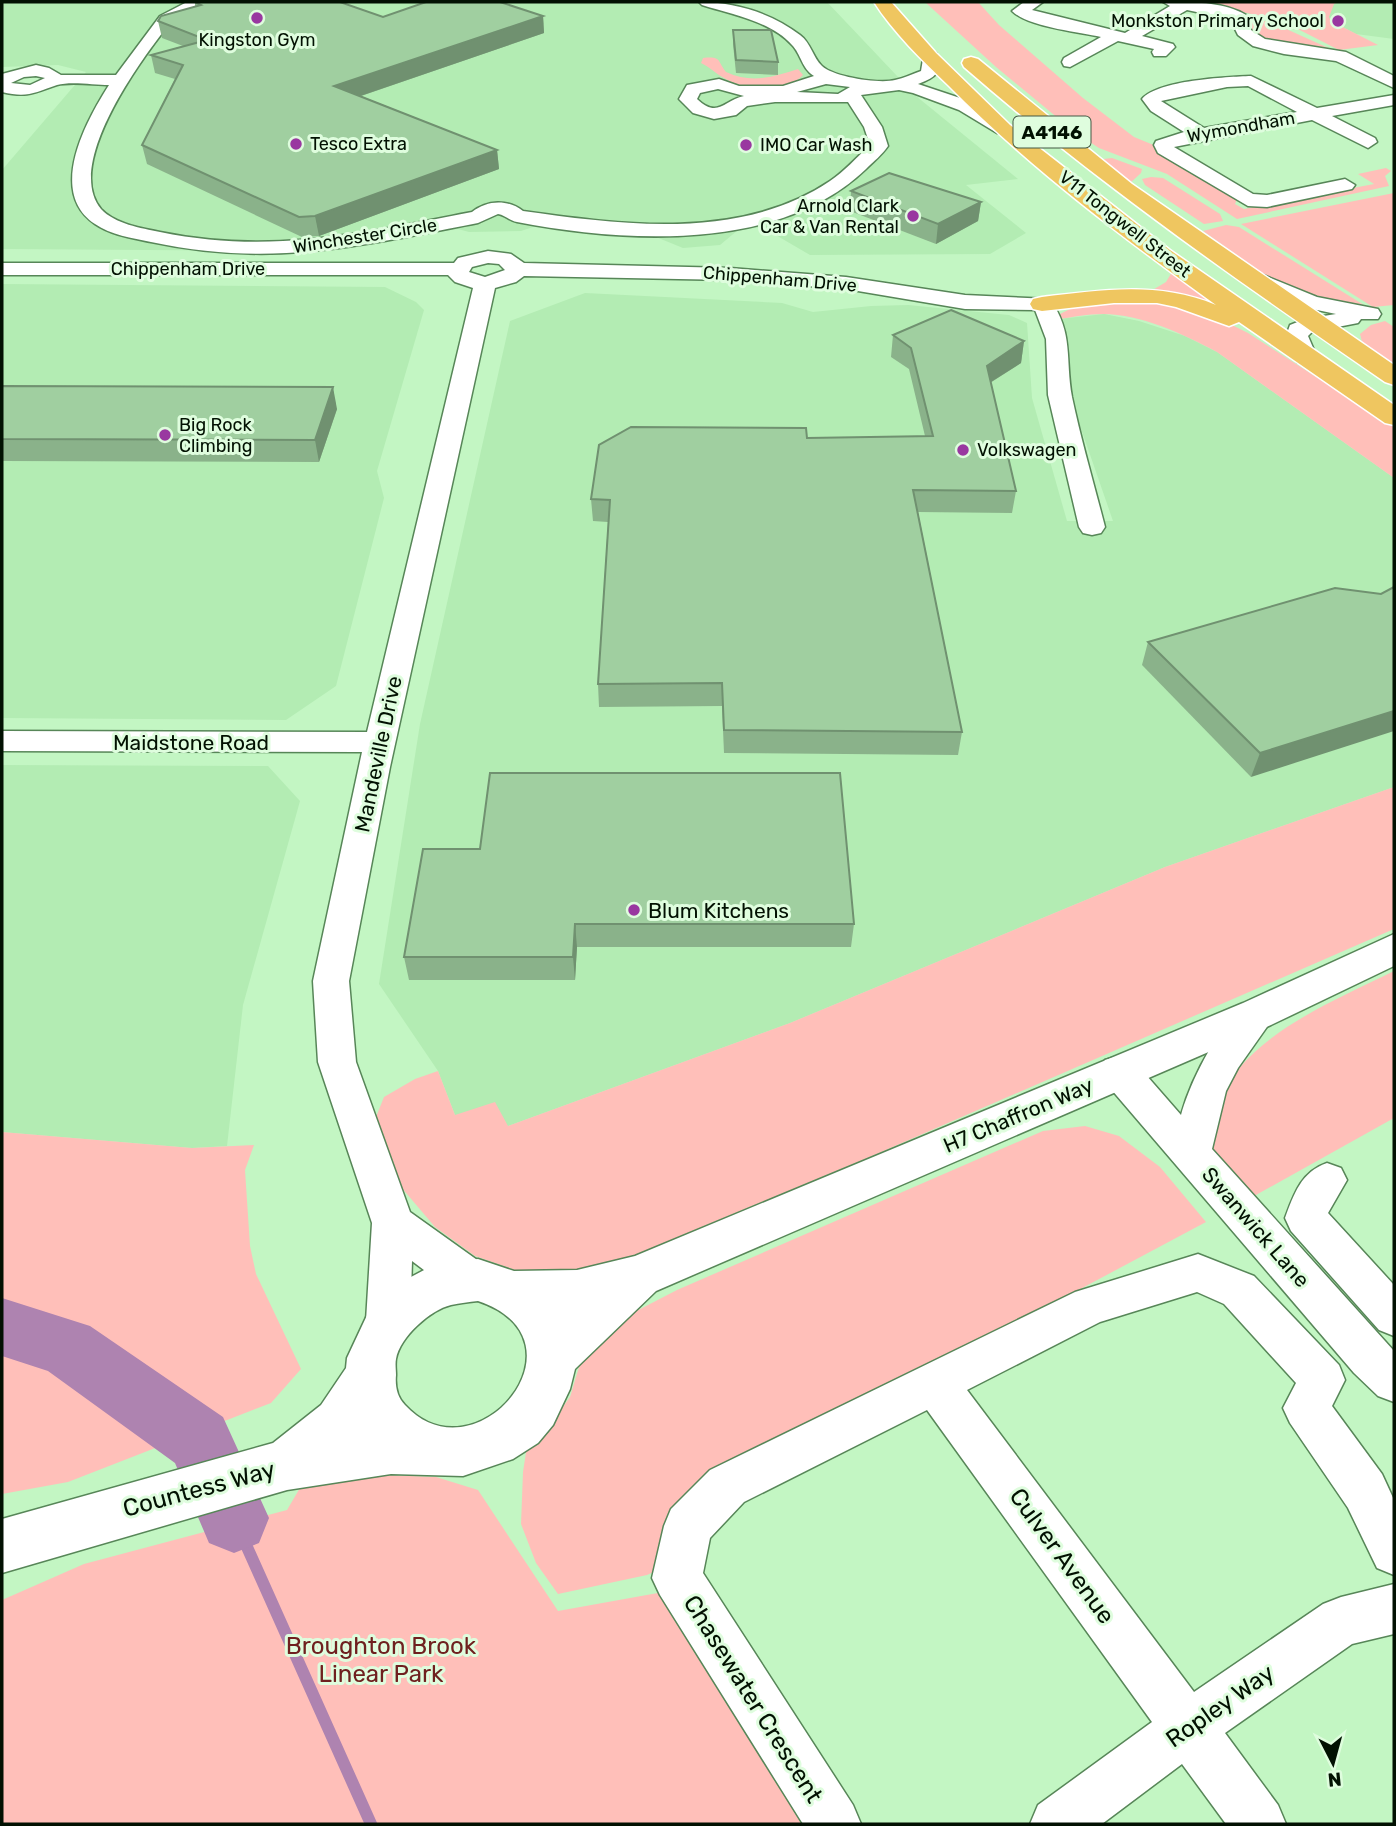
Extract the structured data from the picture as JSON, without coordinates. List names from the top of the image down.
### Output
{
  "streets": {
    "highway": ["A4146", "V11 Tongwell Street"],
    "street": [
      "Wymondham",
      "Winchester Circle",
      "Chippenham Drive",
      "Maidstone Road",
      "Mandeville Drive",
      "H7 Chaffron Way",
      "Swanwick Lane",
      "Countess Way",
      "Culver Avenue",
      "Chasewater Crescent",
      "Ropley Way"
    ]
  },
  "crossings": [
    ["Chippenham Drive", "Mandeville Drive"],
    ["Maidstone Road", "Mandeville Drive"],
    ["Mandeville Drive", "H7 Chaffron Way"],
    ["Mandeville Drive", "Countess Way"],
    ["H7 Chaffron Way", "Swanwick Lane"],
    ["H7 Chaffron Way", "Countess Way"],
    ["Culver Avenue", "Chasewater Crescent"],
    ["Culver Avenue", "Ropley Way"]
  ],
  "parks": ["Broughton Brook Linear Park"],
  "places": [
    "Kingston Gym",
    "Monkston Primary School",
    "Tesco Extra",
    "IMO Car Wash",
    "Arnold Clark Car & Van Rental",
    "Big Rock Climbing",
    "Volkswagen",
    "Blum Kitchens"
  ],
  "north": "bottom"
}
